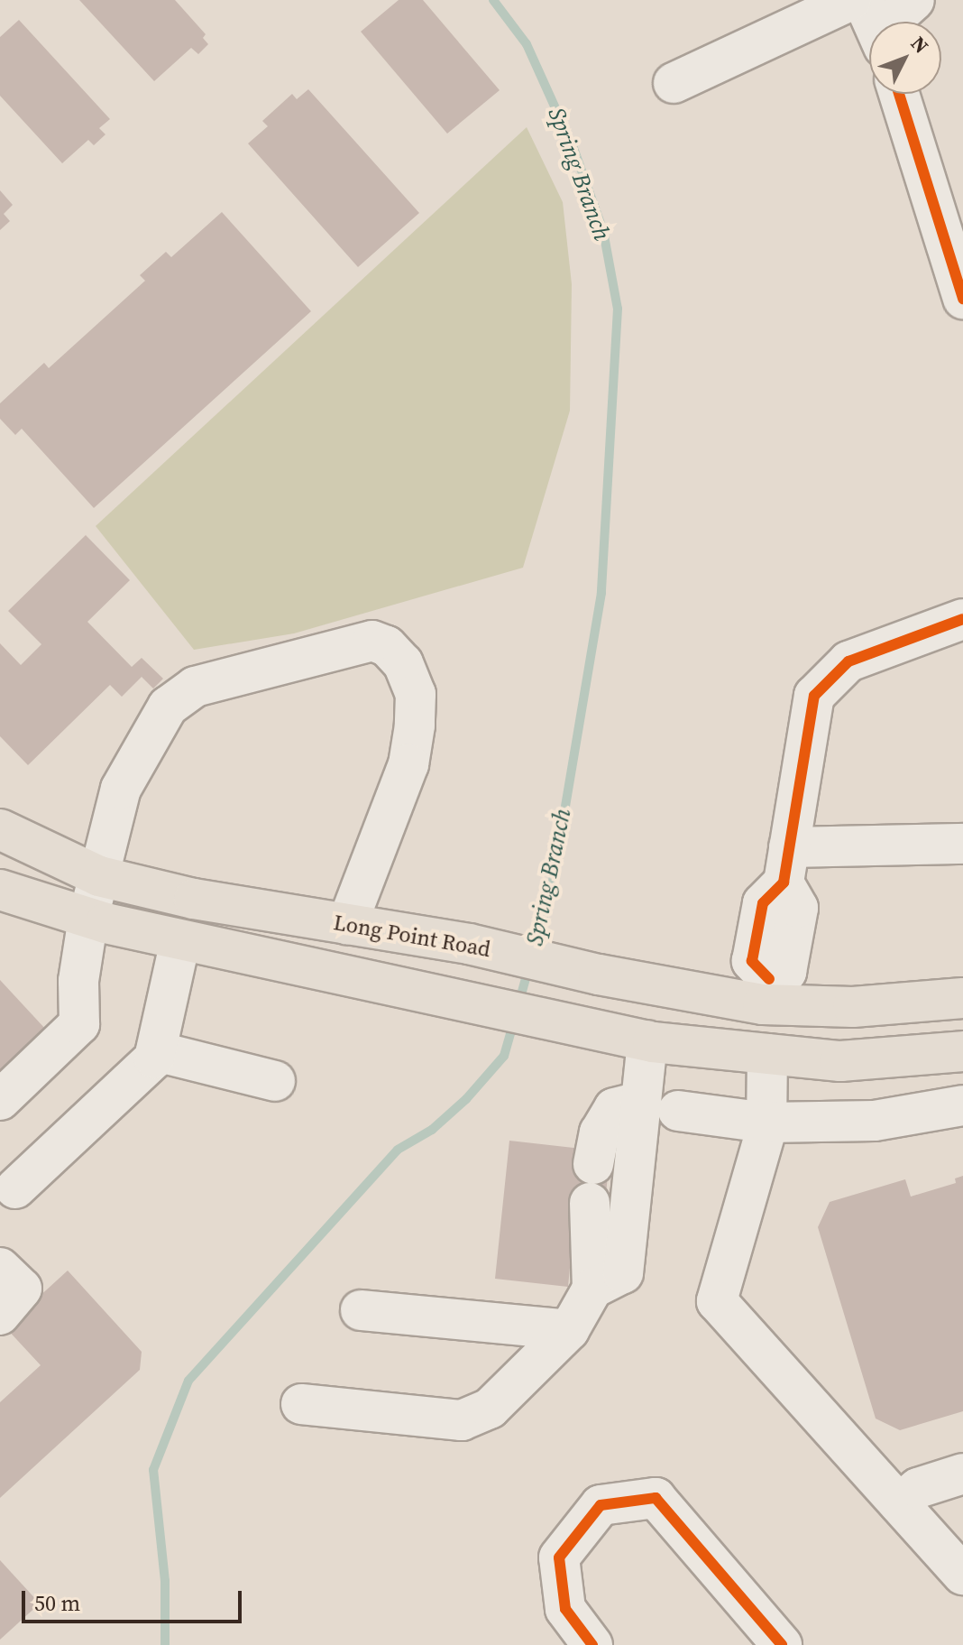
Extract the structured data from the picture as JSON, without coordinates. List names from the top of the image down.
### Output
{
  "streets": {
    "main road": ["Long Point Road"]
  },
  "water": ["Spring Branch"],
  "scale_bar": "50 m",
  "north": "top right"
}
